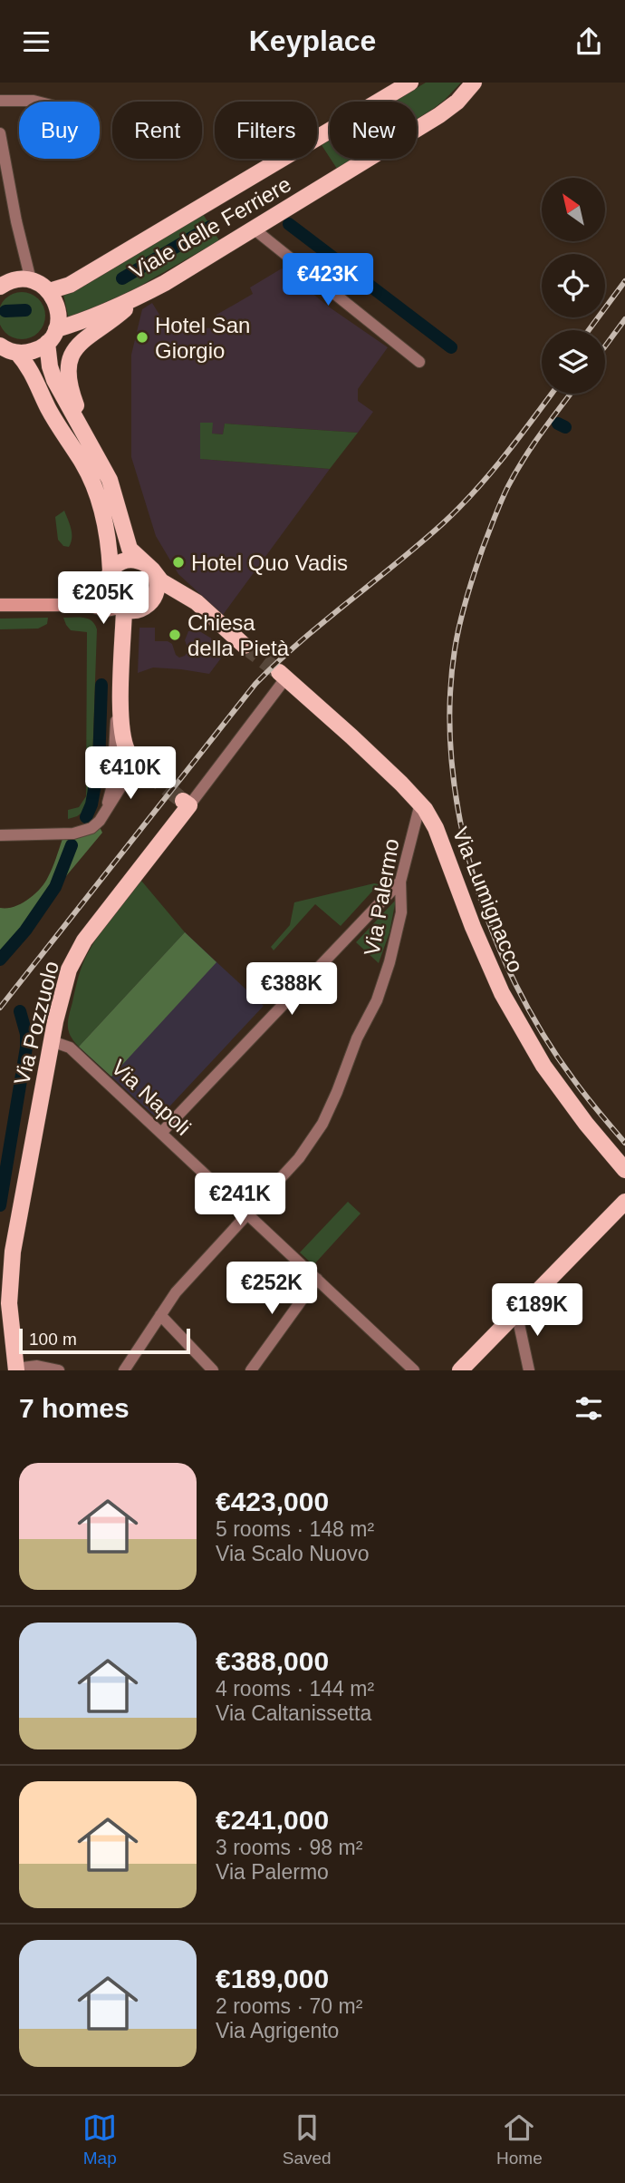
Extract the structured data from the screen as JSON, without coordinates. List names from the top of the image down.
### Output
{
  "streets": {
    "main road": ["Viale delle Ferriere", "Via Lumignacco", "Via Pozzuolo"],
    "street": ["Via Palermo", "Via Napoli"]
  },
  "crossings": [
    ["Via Palermo", "Via Lumignacco"],
    ["Via Palermo", "Via Napoli"],
    ["Via Lumignacco", "Via Pozzuolo"],
    ["Via Pozzuolo", "Via Napoli"]
  ],
  "places": ["Hotel San Giorgio", "Hotel Quo Vadis", "Chiesa della Pietà"],
  "scale_bar": "100 m",
  "north": "top left",
  "page": {
    "header": "Keyplace",
    "chip": [
      "Buy",
      "Rent",
      "Filters",
      "New"
    ],
    "price": [
      "€423K",
      "€205K",
      "€410K",
      "€388K",
      "€241K",
      "€252K",
      "€189K"
    ],
    "scale": "100 m",
    "heading": "7 homes",
    "list": [
      {
        "name": "€423,000",
        "note": "5 rooms · 148 m² · Via Scalo Nuovo"
      },
      {
        "name": "€388,000",
        "note": "4 rooms · 144 m² · Via Caltanissetta"
      },
      {
        "name": "€241,000",
        "note": "3 rooms · 98 m² · Via Palermo"
      },
      {
        "name": "€189,000",
        "note": "2 rooms · 70 m² · Via Agrigento"
      }
    ],
    "tabs": ["Map", "Saved", "Home"]
  }
}
